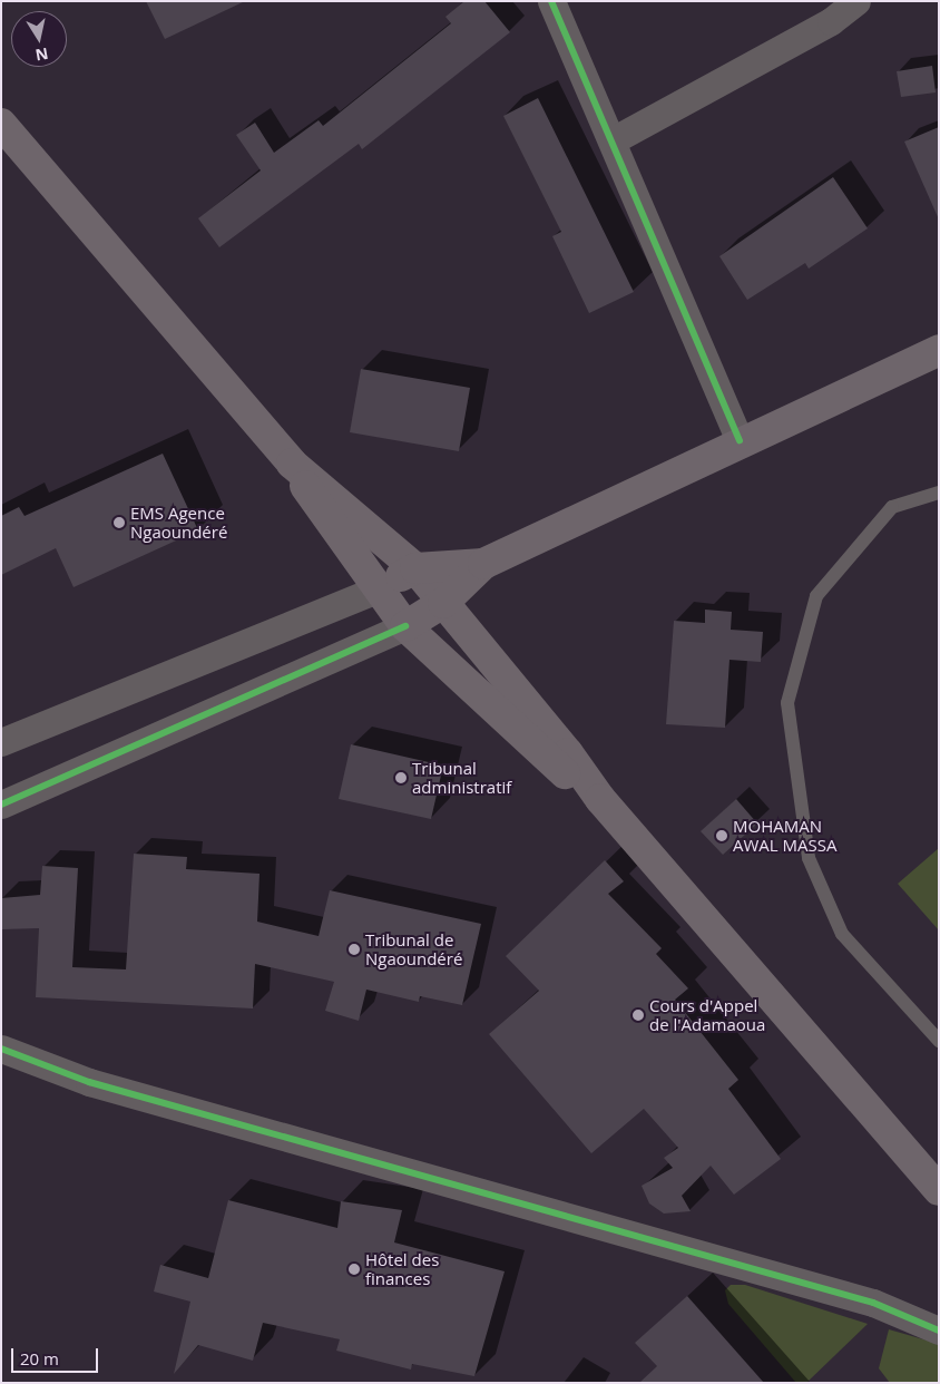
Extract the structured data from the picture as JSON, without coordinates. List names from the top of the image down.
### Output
{
  "places": [
    "EMS Agence Ngaoundéré",
    "Tribunal administratif",
    "MOHAMAN AWAL MASSA",
    "Tribunal de Ngaoundéré",
    "Cours d'Appel de l'Adamaoua",
    "Hôtel des finances"
  ],
  "scale_bar": "20 m",
  "north": "bottom"
}
